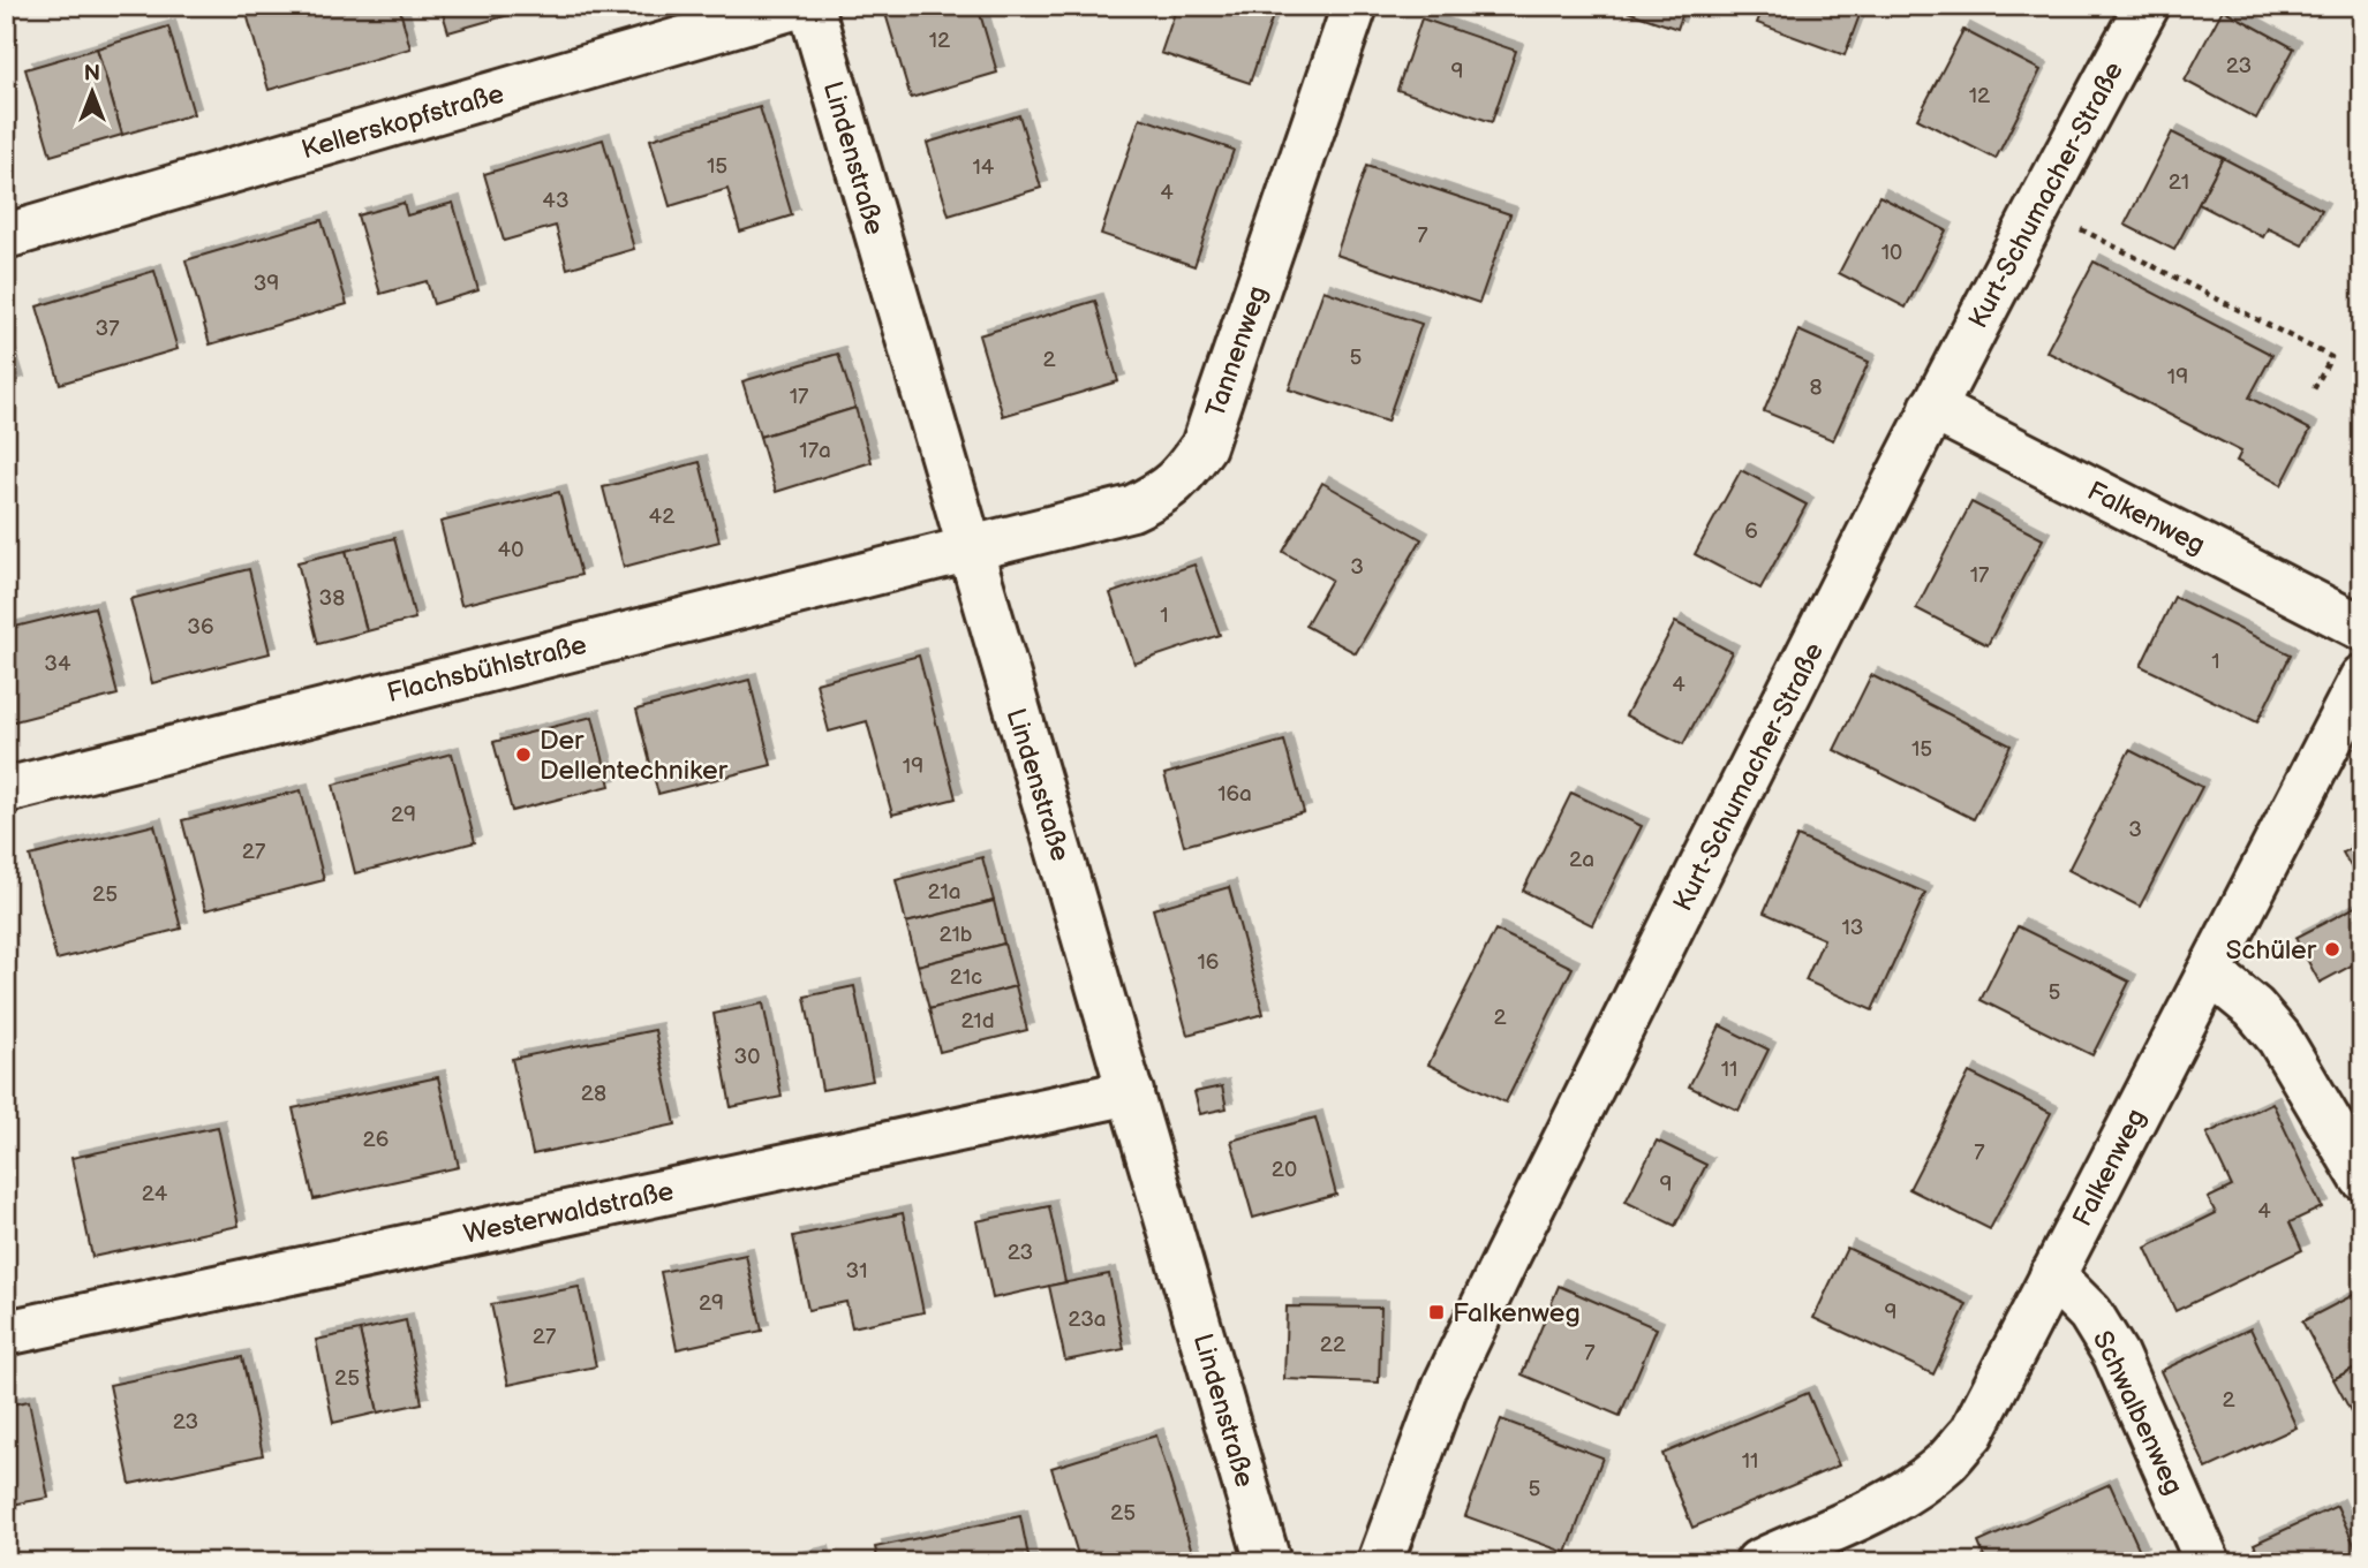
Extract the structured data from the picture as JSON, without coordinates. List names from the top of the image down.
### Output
{
  "streets": {
    "street": [
      "Kellerskopfstraße",
      "Lindenstraße",
      "Kurt-Schumacher-Straße",
      "Tannenweg",
      "Falkenweg",
      "Flachsbühlstraße",
      "Westerwaldstraße",
      "Schwalbenweg"
    ]
  },
  "crossings": [
    ["Lindenstraße", "Tannenweg"],
    ["Lindenstraße", "Flachsbühlstraße"],
    ["Lindenstraße", "Westerwaldstraße"],
    ["Kurt-Schumacher-Straße", "Falkenweg"],
    ["Tannenweg", "Flachsbühlstraße"],
    ["Falkenweg", "Schwalbenweg"]
  ],
  "places": {
    "other": ["Der Dellentechniker", "Schüler"],
    "transit": ["Falkenweg"]
  },
  "house_numbers": [
    "12",
    "23",
    "9",
    "12",
    "15",
    "14",
    "21",
    "4",
    "43",
    "7",
    "10",
    "39",
    "37",
    "5",
    "2",
    "19",
    "8",
    "17",
    "17a",
    "42",
    "6",
    "40",
    "3",
    "17",
    "38",
    "1",
    "36",
    "1",
    "34",
    "4",
    "15",
    "19",
    "16a",
    "29",
    "3",
    "27",
    "2a",
    "21a",
    "25",
    "13",
    "21b",
    "16",
    "21c",
    "5",
    "2",
    "21d",
    "30",
    "11",
    "28",
    "26",
    "7",
    "20",
    "9",
    "24",
    "4",
    "23",
    "31",
    "29",
    "9",
    "23a",
    "27",
    "22",
    "7",
    "25",
    "2",
    "23",
    "11",
    "5",
    "25"
  ],
  "north": "top"
}
